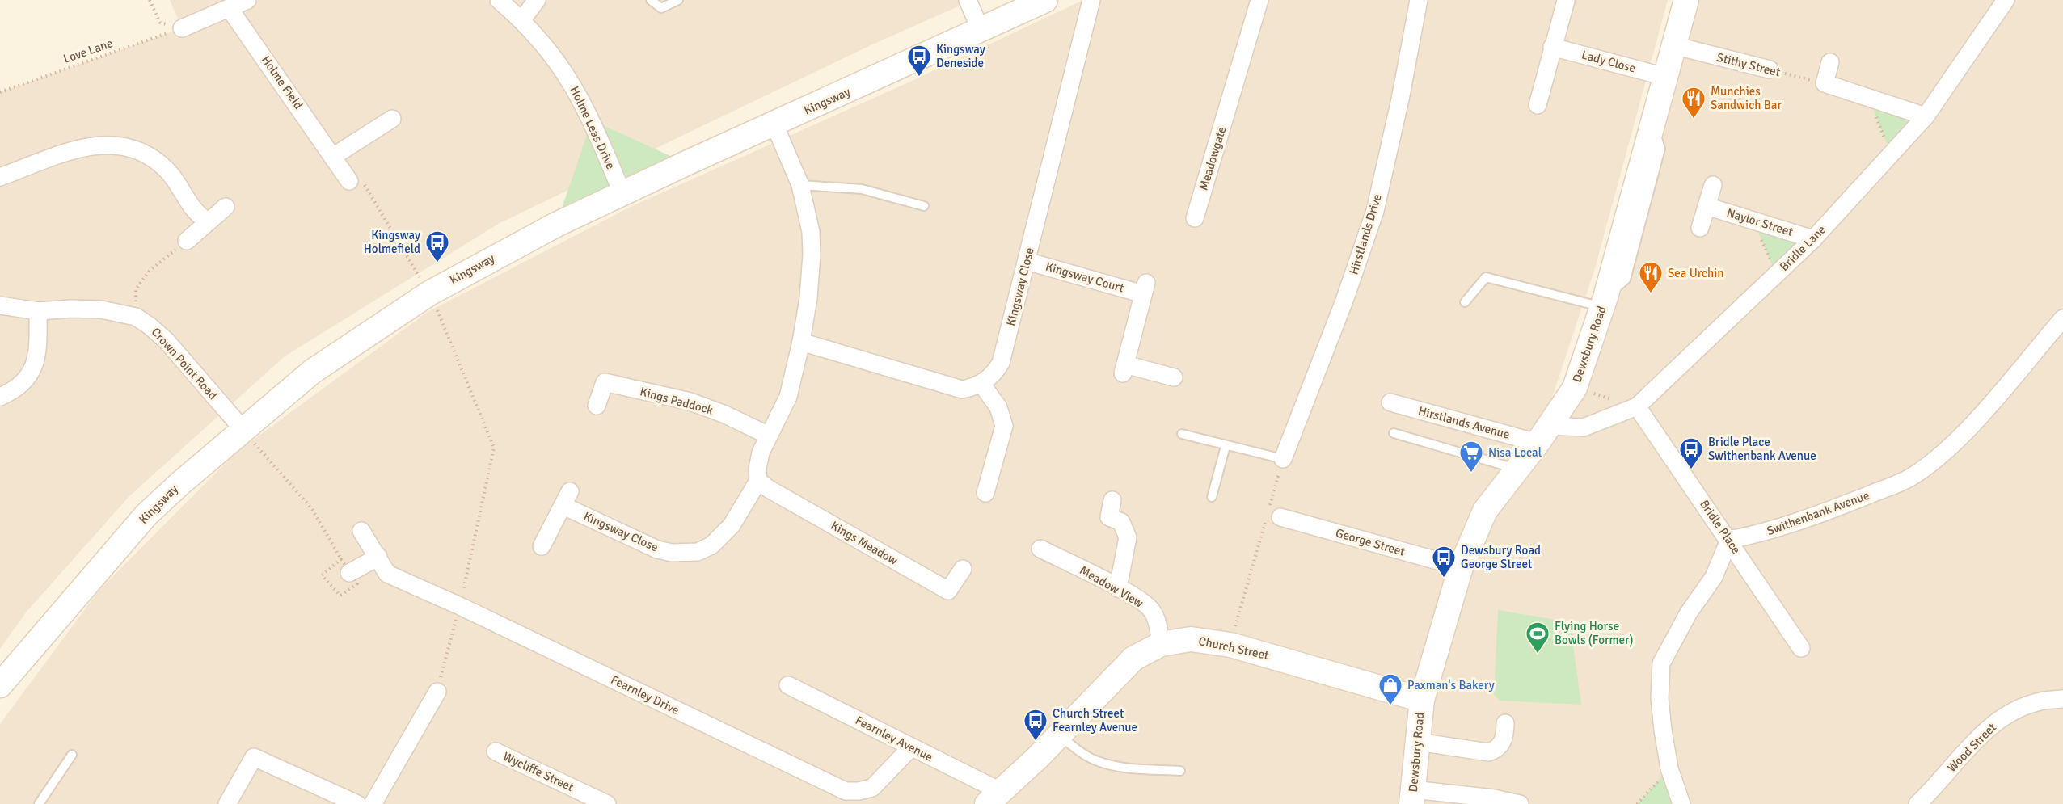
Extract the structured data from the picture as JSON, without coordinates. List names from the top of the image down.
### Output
{
  "streets": {
    "street": [
      "Lady Close",
      "Stithy Street",
      "Holme Field",
      "Kingsway",
      "Holme Leas Drive",
      "Meadowgate",
      "Naylor Street",
      "Hirstlands Drive",
      "Bridle Lane",
      "Kingsway Court",
      "Kingsway Close",
      "Dewsbury Road",
      "Crown Point Road",
      "Kings Paddock",
      "Hirstlands Avenue",
      "Swithenbank Avenue",
      "Bridle Place",
      "George Street",
      "Kings Meadow",
      "Meadow View",
      "Church Street",
      "Fearnley Drive",
      "Fearnley Avenue",
      "Wood Street",
      "Wycliffe Street"
    ],
    "path": ["Love Lane"]
  },
  "crossings": [
    ["Lady Close", "Dewsbury Road"],
    ["Stithy Street", "Dewsbury Road"],
    ["Kingsway", "Holme Leas Drive"],
    ["Kingsway", "Kingsway Close"],
    ["Kingsway", "Crown Point Road"],
    ["Naylor Street", "Bridle Lane"],
    ["Bridle Lane", "Dewsbury Road"],
    ["Bridle Lane", "Hirstlands Avenue"],
    ["Bridle Lane", "Bridle Place"],
    ["Kingsway Court", "Kingsway Close"],
    ["Kingsway Close", "Kings Paddock"],
    ["Kingsway Close", "Kings Meadow"],
    ["Dewsbury Road", "Hirstlands Avenue"],
    ["Dewsbury Road", "George Street"],
    ["Dewsbury Road", "Church Street"],
    ["Swithenbank Avenue", "Bridle Place"],
    ["Meadow View", "Church Street"],
    ["Church Street", "Fearnley Avenue"],
    ["Fearnley Drive", "Fearnley Avenue"]
  ],
  "places": {
    "bus stop": [
      "Kingsway Deneside",
      "Kingsway Holmefield",
      "Bridle Place Swithenbank Avenue",
      "Dewsbury Road George Street",
      "Church Street Fearnley Avenue"
    ],
    "restaurant": ["Munchies Sandwich Bar", "Sea Urchin"],
    "supermarket": ["Nisa Local"],
    "sports": ["Flying Horse Bowls (Former)"],
    "shop": ["Paxman's Bakery"]
  }
}
